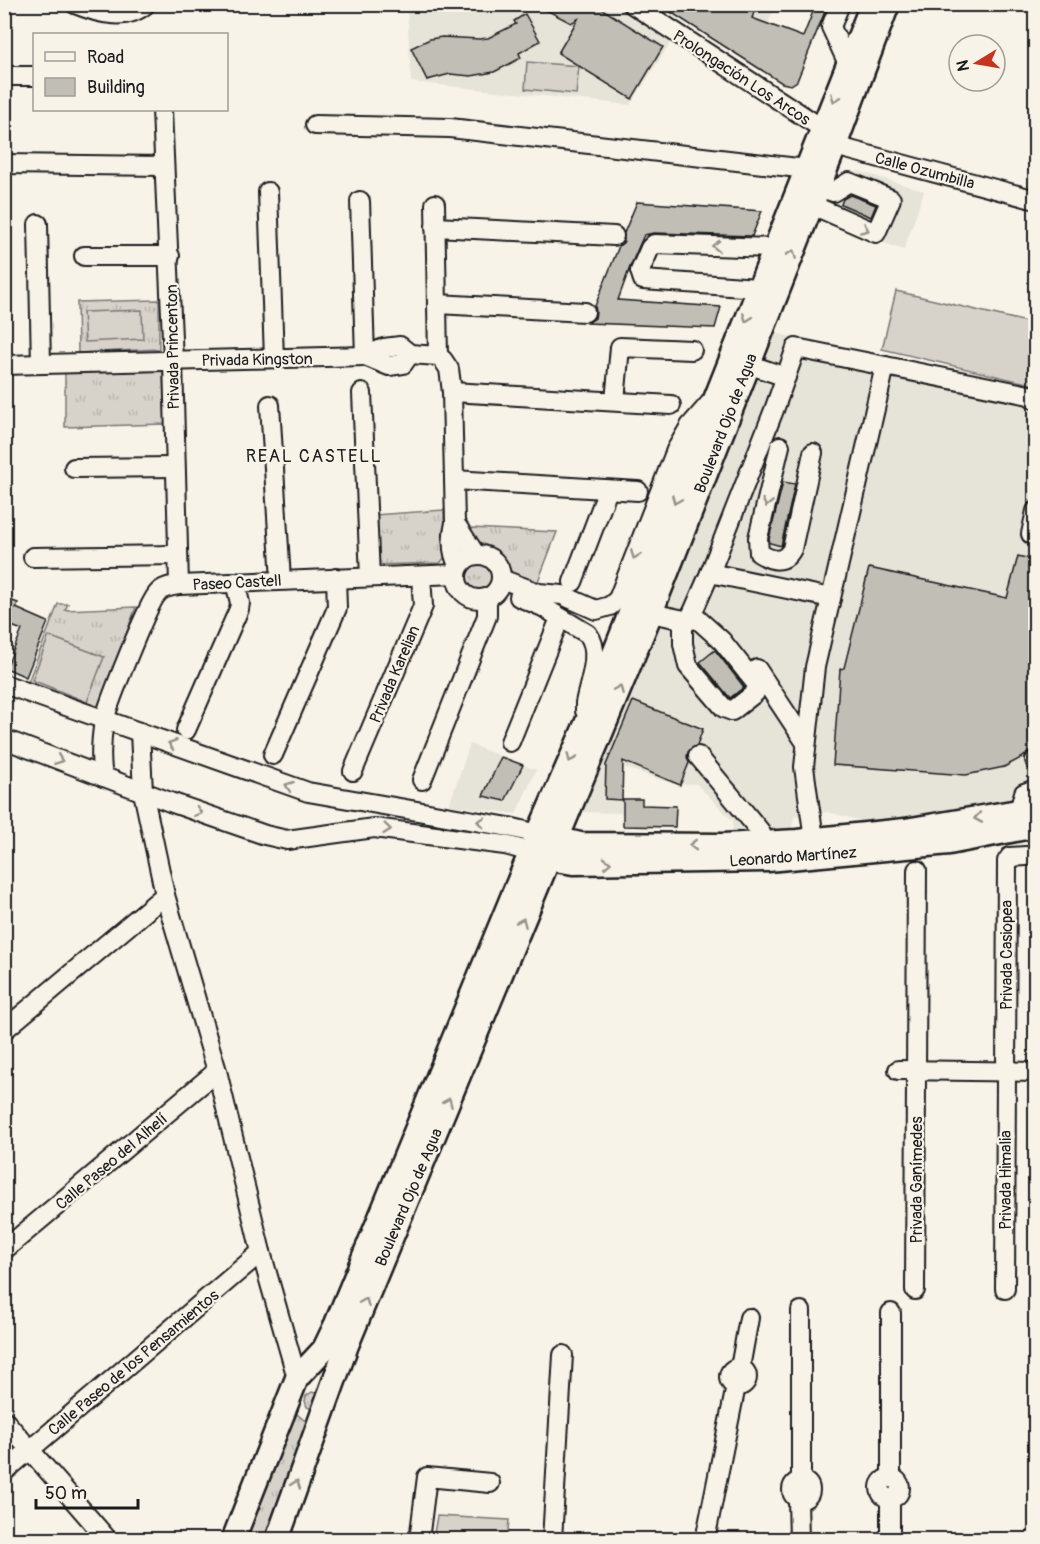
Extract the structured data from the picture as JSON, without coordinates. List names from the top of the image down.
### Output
{
  "streets": {
    "main road": ["Boulevard Ojo de Agua", "Leonardo Martínez"],
    "street": [
      "Prolongación Los Arcos",
      "Calle Ozumbilla",
      "Privada Princenton",
      "Privada Kingston",
      "Paseo Castell",
      "Privada Karelian",
      "Privada Casiopea",
      "Calle Paseo del Alhelí",
      "Privada Ganímedes",
      "Privada Himalia",
      "Calle Paseo de los Pensamientos"
    ]
  },
  "crossings": [
    ["Prolongación Los Arcos", "Calle Ozumbilla"],
    ["Prolongación Los Arcos", "Boulevard Ojo de Agua"],
    ["Calle Ozumbilla", "Boulevard Ojo de Agua"],
    ["Privada Princenton", "Privada Kingston"],
    ["Privada Princenton", "Paseo Castell"],
    ["Boulevard Ojo de Agua", "Leonardo Martínez"],
    ["Paseo Castell", "Privada Karelian"],
    ["Privada Casiopea", "Privada Himalia"]
  ],
  "districts": ["REAL CASTELL"],
  "legend": ["Road", "Building"],
  "scale_bar": "50 m",
  "north": "left"
}
